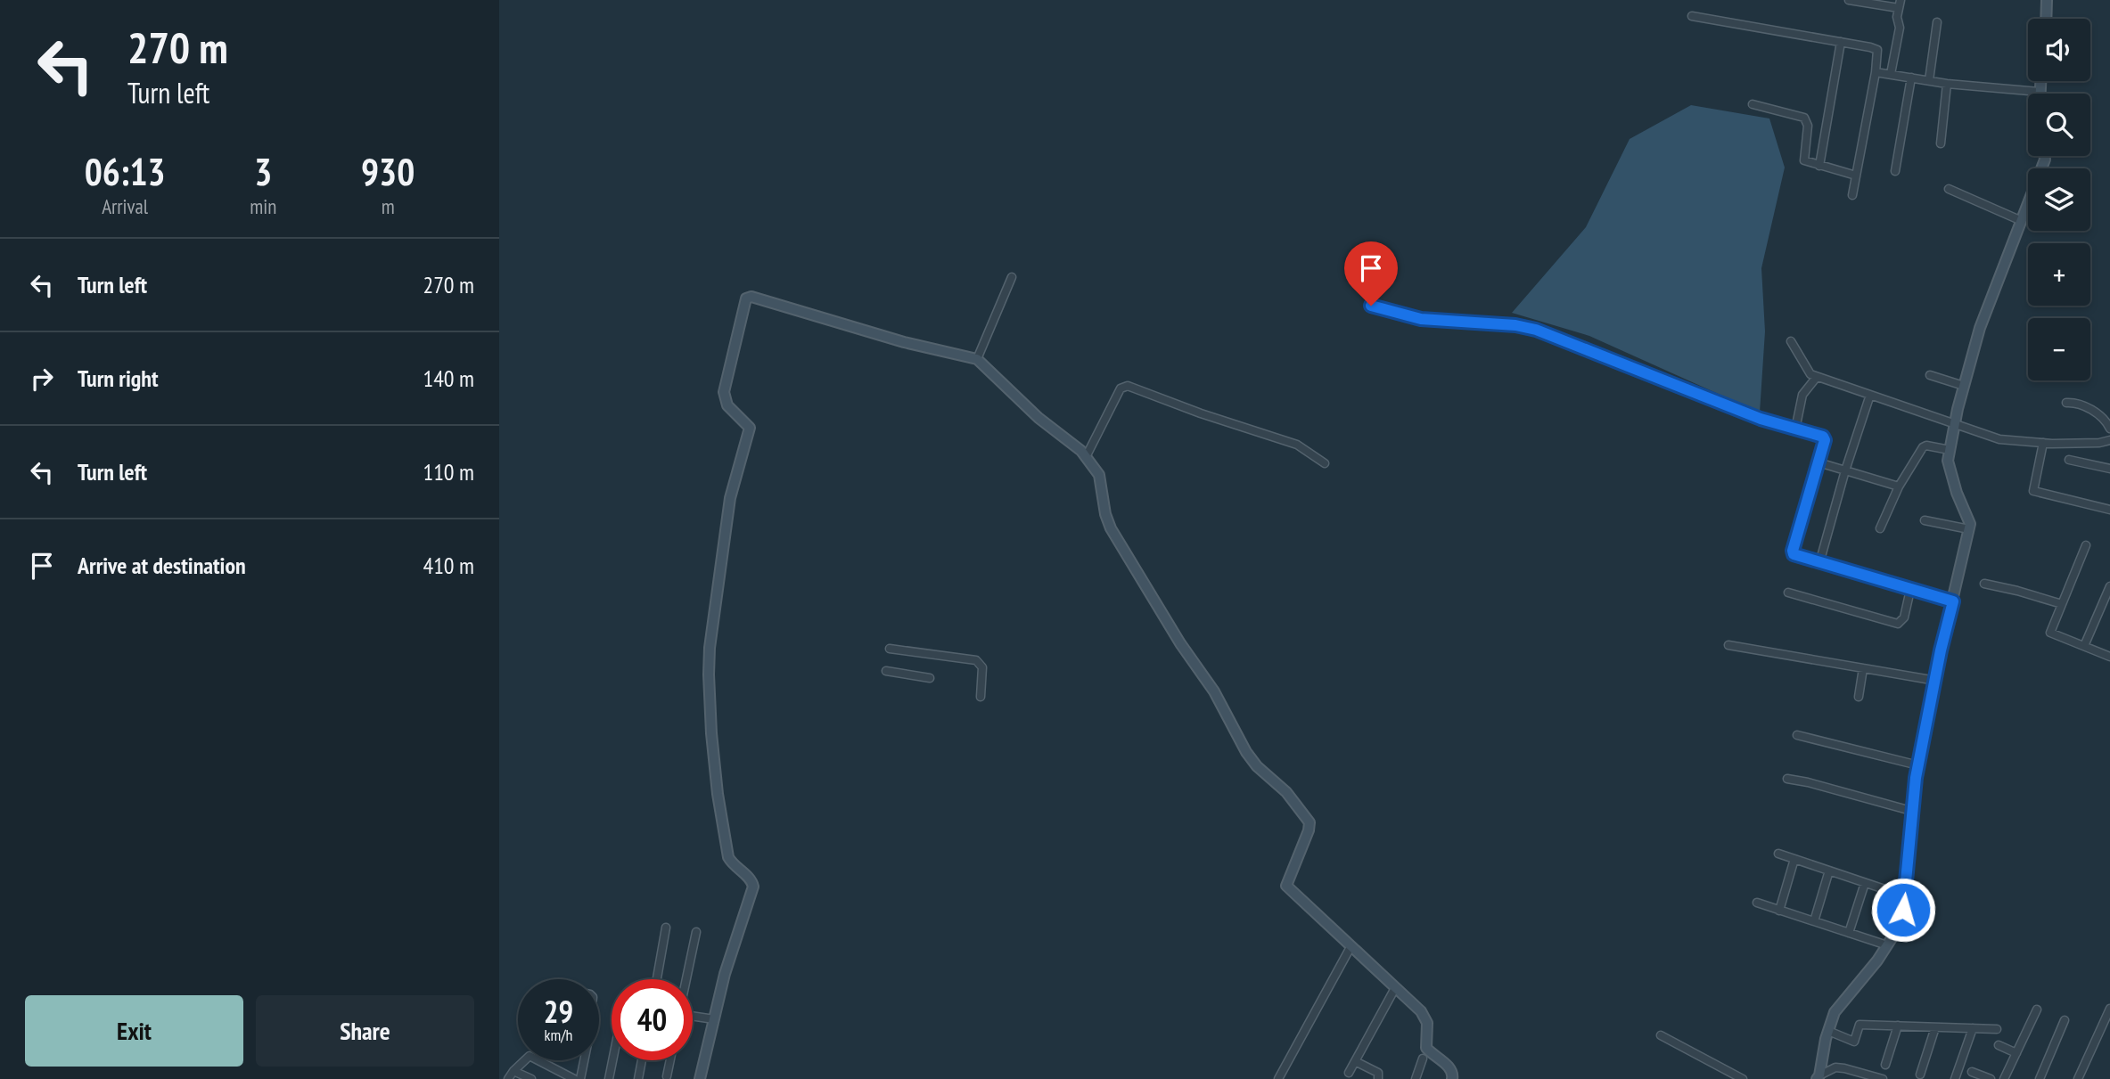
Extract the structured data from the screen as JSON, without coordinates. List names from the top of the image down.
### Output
{
  "page": {
    "turn": ["270 m", "Turn left"],
    "map_buttons": ["+", "−"],
    "eta": [
      "06:13",
      "Arrival",
      "3",
      "min",
      "930",
      "m"
    ],
    "list": [
      {
        "name": "Turn left",
        "value": "270 m"
      },
      {
        "name": "Turn right",
        "value": "140 m"
      },
      {
        "name": "Turn left",
        "value": "110 m"
      },
      {
        "name": "Arrive at destination",
        "value": "410 m"
      }
    ],
    "speed": "29 km/h",
    "limit": "40",
    "buttons": ["Exit", "Share"]
  }
}
